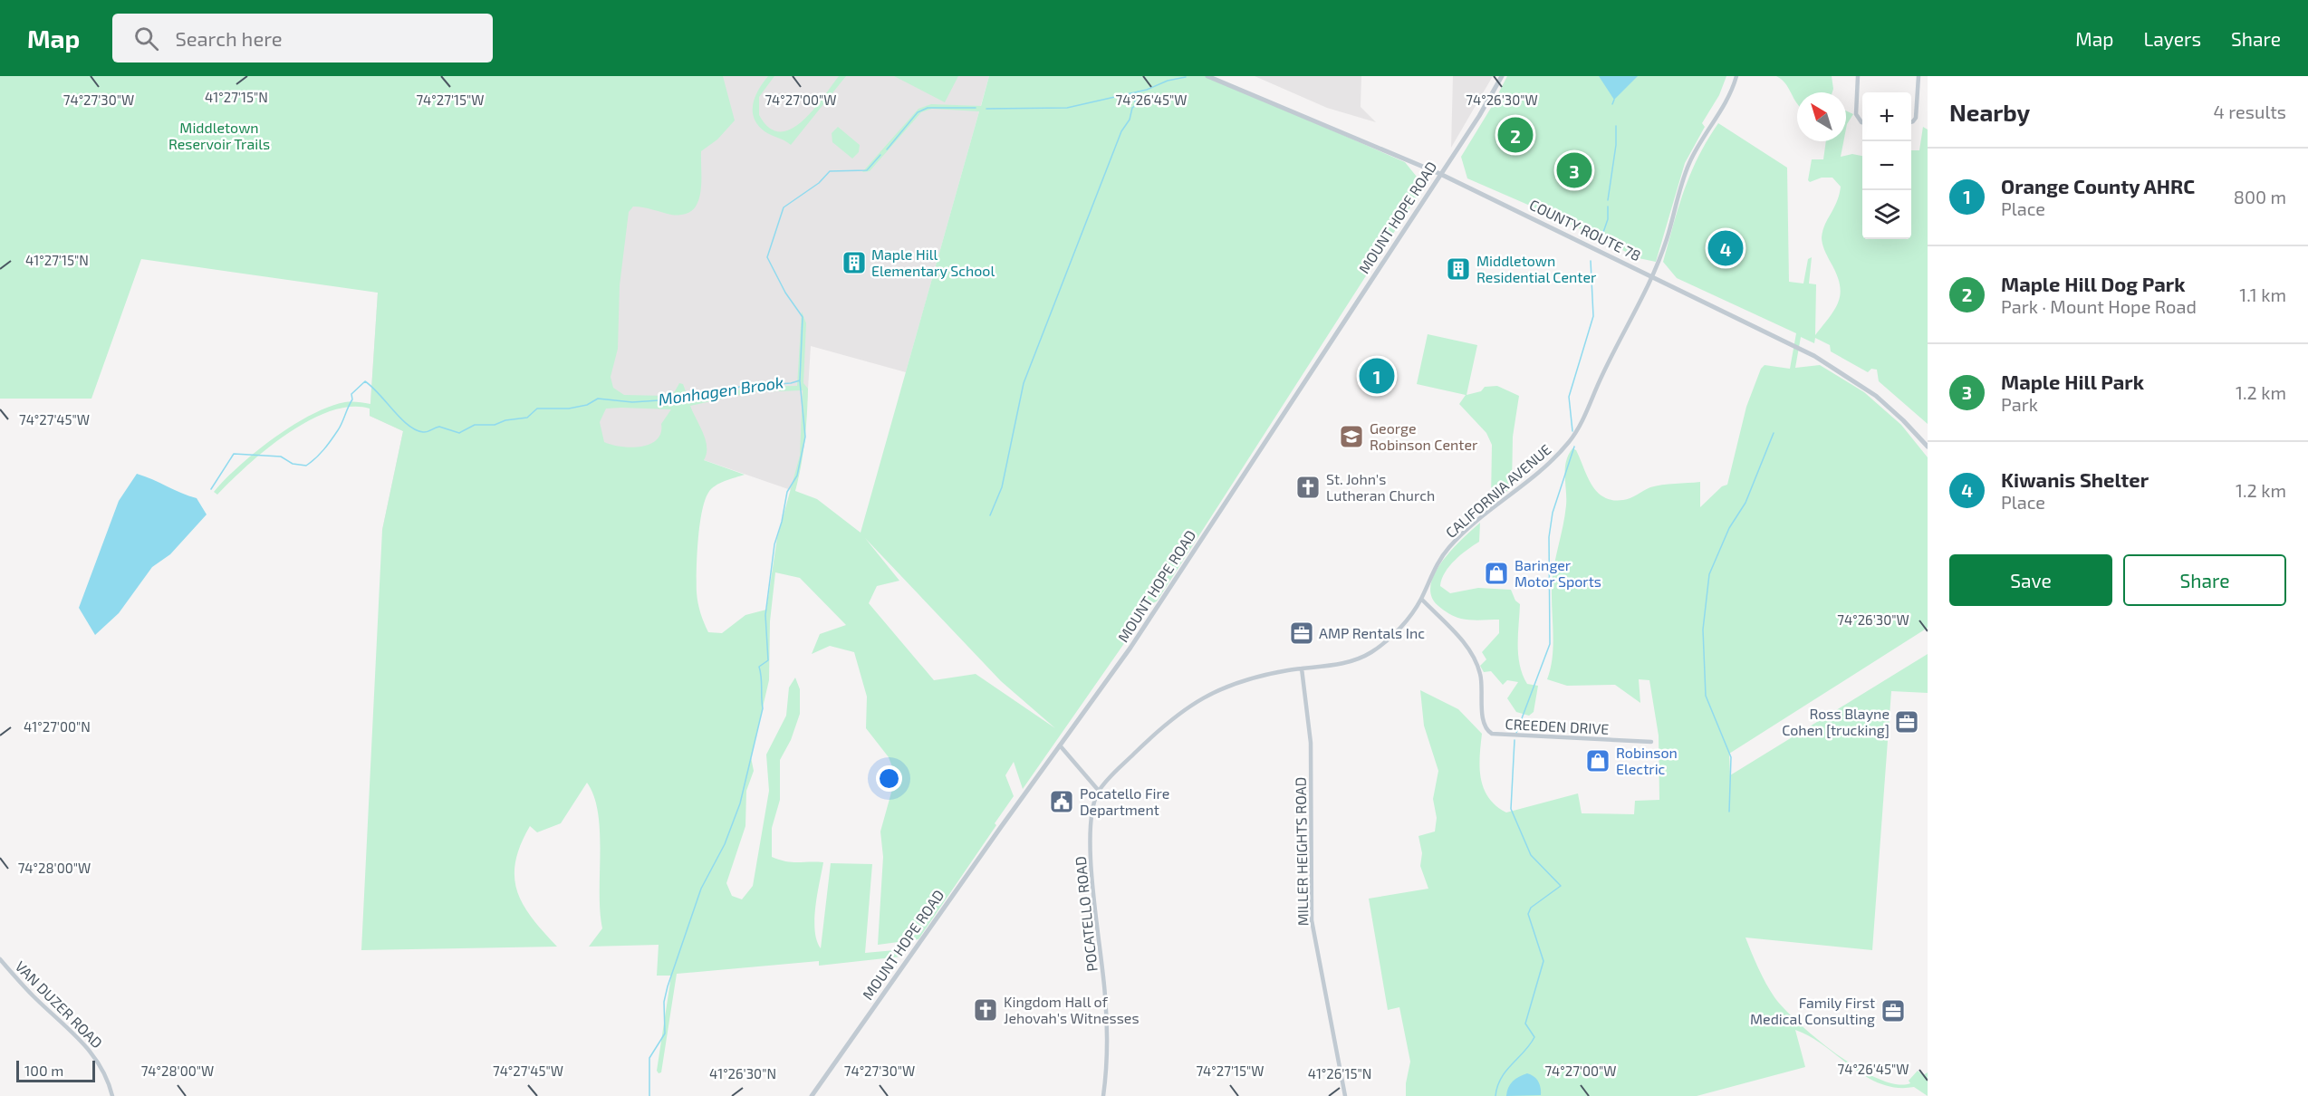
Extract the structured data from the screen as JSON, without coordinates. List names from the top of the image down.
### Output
{
  "streets": {
    "street": [
      "MOUNT HOPE ROAD",
      "COUNTY ROUTE 78",
      "CALIFORNIA AVENUE",
      "CREEDEN DRIVE",
      "MILLER HEIGHTS ROAD",
      "POCATELLO ROAD",
      "VAN DUZER ROAD"
    ]
  },
  "crossings": [
    ["MOUNT HOPE ROAD", "COUNTY ROUTE 78"],
    ["COUNTY ROUTE 78", "CALIFORNIA AVENUE"],
    ["CALIFORNIA AVENUE", "CREEDEN DRIVE"],
    ["CALIFORNIA AVENUE", "MILLER HEIGHTS ROAD"],
    ["CALIFORNIA AVENUE", "POCATELLO ROAD"]
  ],
  "water": ["Monhagen Brook"],
  "parks": ["Middletown Reservoir Trails"],
  "places": {
    "building": ["Maple Hill Elementary School", "Middletown Residential Center"],
    "school or university": ["George Robinson Center"],
    "church": ["St. John's Lutheran Church", "Kingdom Hall of Jehovah's Witnesses"],
    "shop": ["Baringer Motor Sports", "Robinson Electric"],
    "office": ["AMP Rentals Inc", "Ross Blayne Cohen [trucking]", "Family First Medical Consulting"],
    "public building": ["Pocatello Fire Department"]
  },
  "scale_bar": "100 m",
  "north": "top left",
  "page": {
    "header": "Map",
    "search": "Search here",
    "nav": ["Map", "Layers", "Share"],
    "heading": ["Nearby", "4 results"],
    "map_buttons": ["+", "−"],
    "pins": [
      "2",
      "3",
      "4",
      "1"
    ],
    "list": [
      {
        "mark": "1",
        "name": "Orange County AHRC",
        "note": "Place",
        "value": "800 m"
      },
      {
        "mark": "2",
        "name": "Maple Hill Dog Park",
        "note": "Park · Mount Hope Road",
        "value": "1.1 km"
      },
      {
        "mark": "3",
        "name": "Maple Hill Park",
        "note": "Park",
        "value": "1.2 km"
      },
      {
        "mark": "4",
        "name": "Kiwanis Shelter",
        "note": "Place",
        "value": "1.2 km"
      }
    ],
    "buttons": ["Save", "Share"],
    "scale": "100 m"
  },
  "coordinates": [
    "41°27'15\"N",
    "74°27'30\"W",
    "74°27'15\"W",
    "74°27'00\"W",
    "74°26'45\"W",
    "74°26'30\"W",
    "74°27'45\"W",
    "41°27'00\"N",
    "74°28'00\"W",
    "41°26'30\"N",
    "41°26'15\"N"
  ]
}
